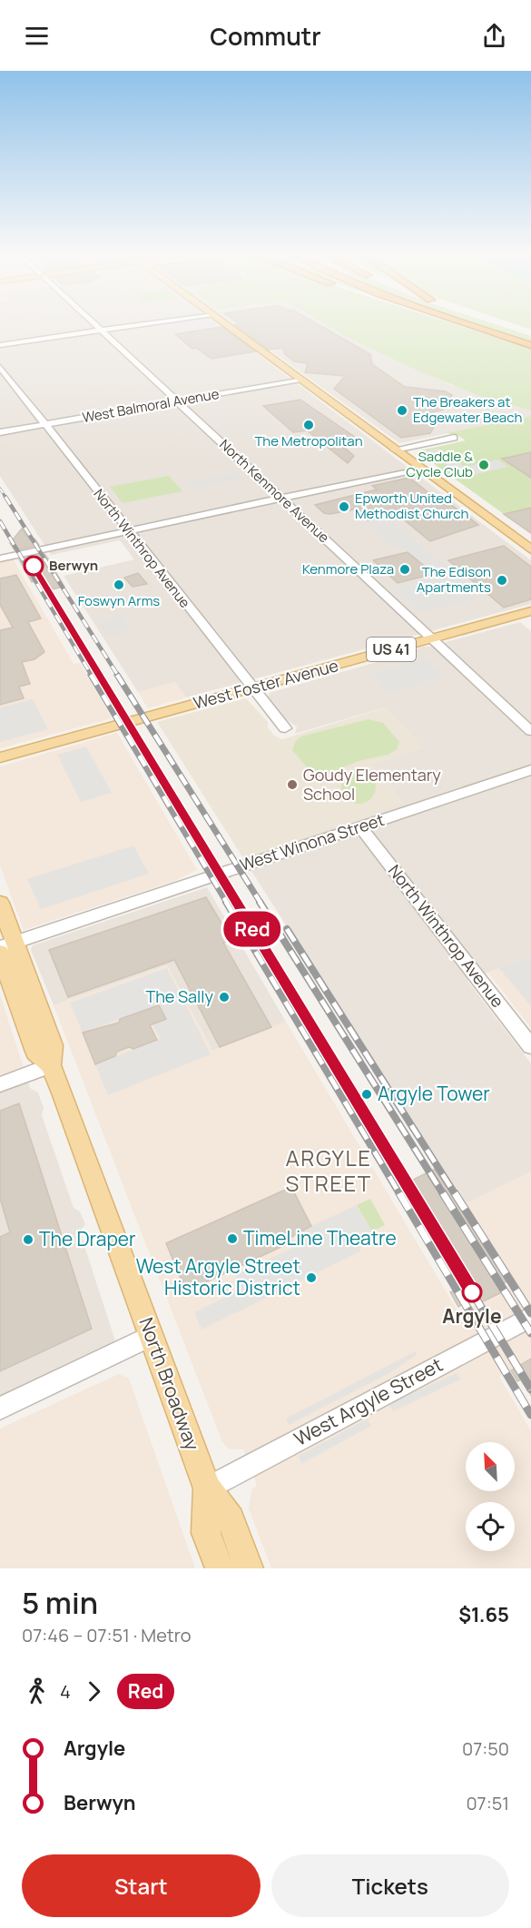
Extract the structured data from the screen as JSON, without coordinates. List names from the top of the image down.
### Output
{
  "streets": {
    "main road": ["US 41", "West Foster Avenue", "North Broadway"],
    "street": [
      "West Balmoral Avenue",
      "North Kenmore Avenue",
      "North Winthrop Avenue",
      "West Winona Street",
      "West Argyle Street"
    ]
  },
  "crossings": [
    ["West Balmoral Avenue", "North Kenmore Avenue"],
    ["West Balmoral Avenue", "North Winthrop Avenue"],
    ["North Kenmore Avenue", "West Foster Avenue"],
    ["North Winthrop Avenue", "West Foster Avenue"],
    ["North Winthrop Avenue", "West Winona Street"],
    ["West Winona Street", "North Broadway"],
    ["North Broadway", "West Argyle Street"]
  ],
  "districts": ["ARGYLE STREET"],
  "places": [
    "The Breakers at Edgewater Beach",
    "The Metropolitan",
    "Saddle & Cycle Club",
    "Epworth United Methodist Church",
    "Berwyn",
    "Kenmore Plaza",
    "The Edison Apartments",
    "Foswyn Arms",
    "Goudy Elementary School",
    "The Sally",
    "Argyle Tower",
    "TimeLine Theatre",
    "The Draper",
    "West Argyle Street Historic District",
    "Argyle"
  ],
  "lines": ["metro line Red"],
  "north": "top left",
  "page": {
    "header": "Commutr",
    "on_map": "Red",
    "heading": ["5 min", "07:46 – 07:51 · Metro", "$1.65"],
    "legs": ["4", "Red"],
    "list": [
      {
        "name": "Argyle",
        "value": "07:50"
      },
      {
        "name": "Berwyn",
        "value": "07:51"
      }
    ],
    "buttons": ["Start", "Tickets"]
  }
}
